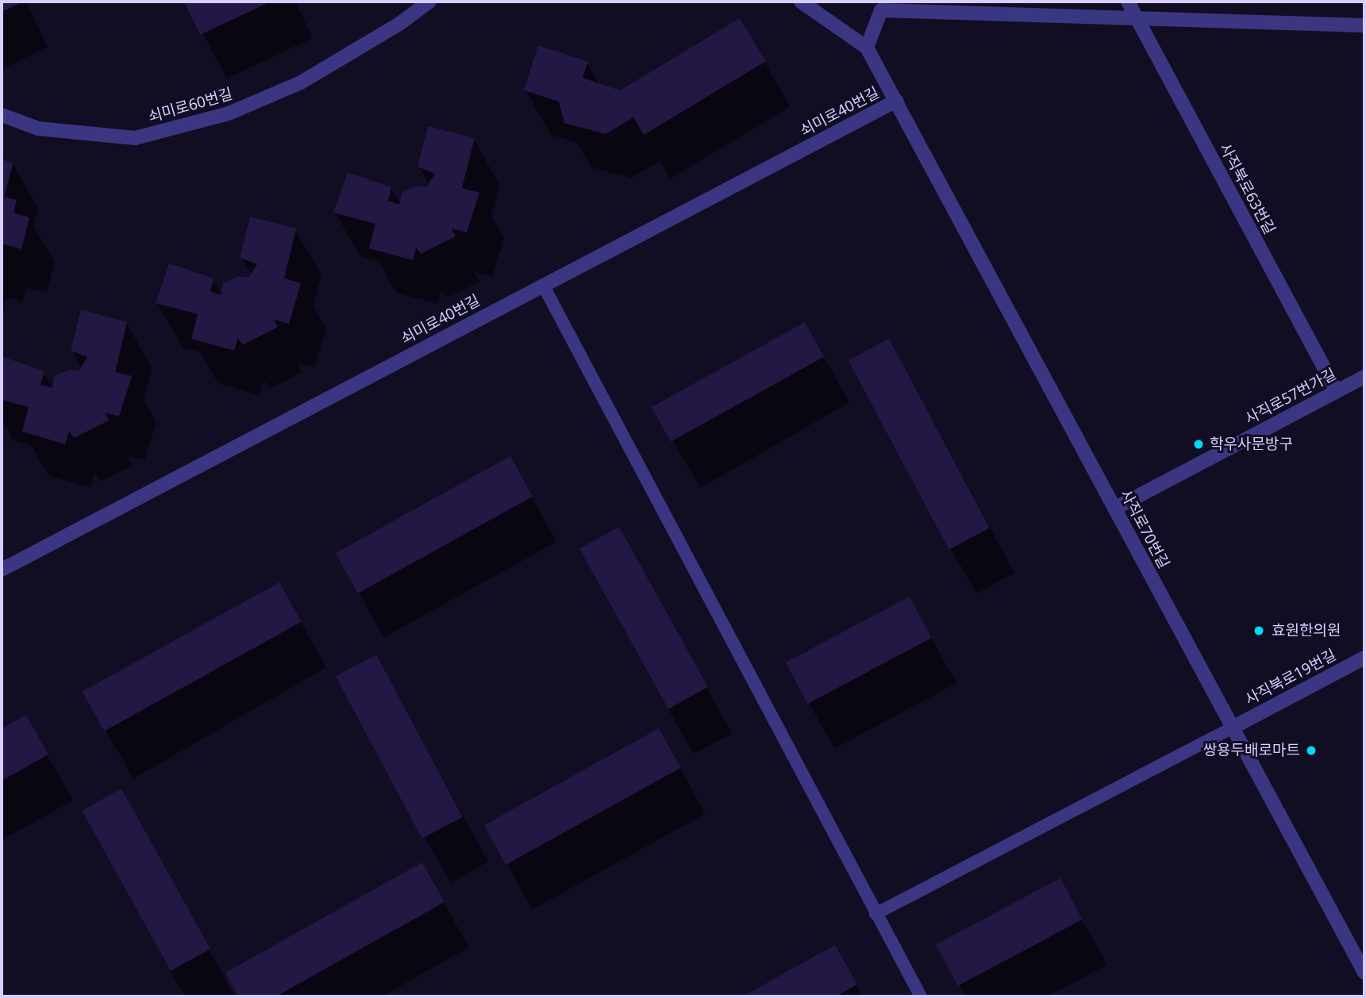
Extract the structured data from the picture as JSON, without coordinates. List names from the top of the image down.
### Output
{
  "streets": {
    "street": [
      "쇠미로60번길",
      "쇠미로40번길",
      "사직북로63번길",
      "사직로57번가길",
      "사직로70번길",
      "사직북로19번길"
    ]
  },
  "crossings": [
    ["쇠미로40번길", "사직로70번길"],
    ["사직북로63번길", "사직로57번가길"],
    ["사직로57번가길", "사직로70번길"],
    ["사직로70번길", "사직북로19번길"]
  ],
  "places": ["학우사문방구", "효원한의원", "쌍용두배로마트"]
}
